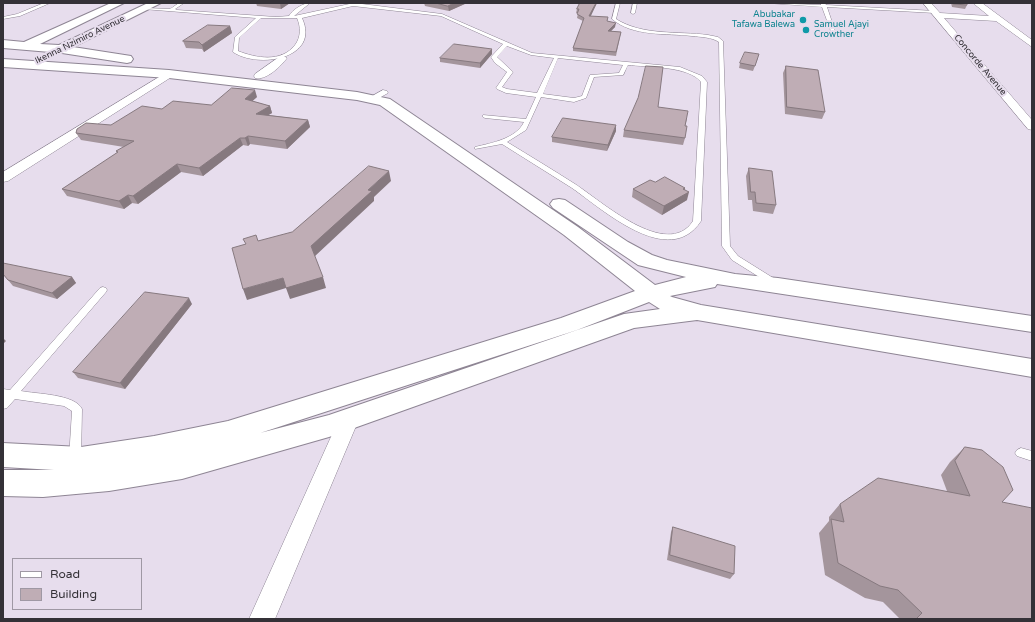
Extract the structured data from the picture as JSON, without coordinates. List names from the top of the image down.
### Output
{
  "streets": {
    "street": ["Ikenna Nzimiro Avenue", "Concorde Avenue"]
  },
  "places": ["Abubakar Tafawa Balewa", "Samuel Ajayi Crowther"],
  "legend": ["Road", "Building"]
}
